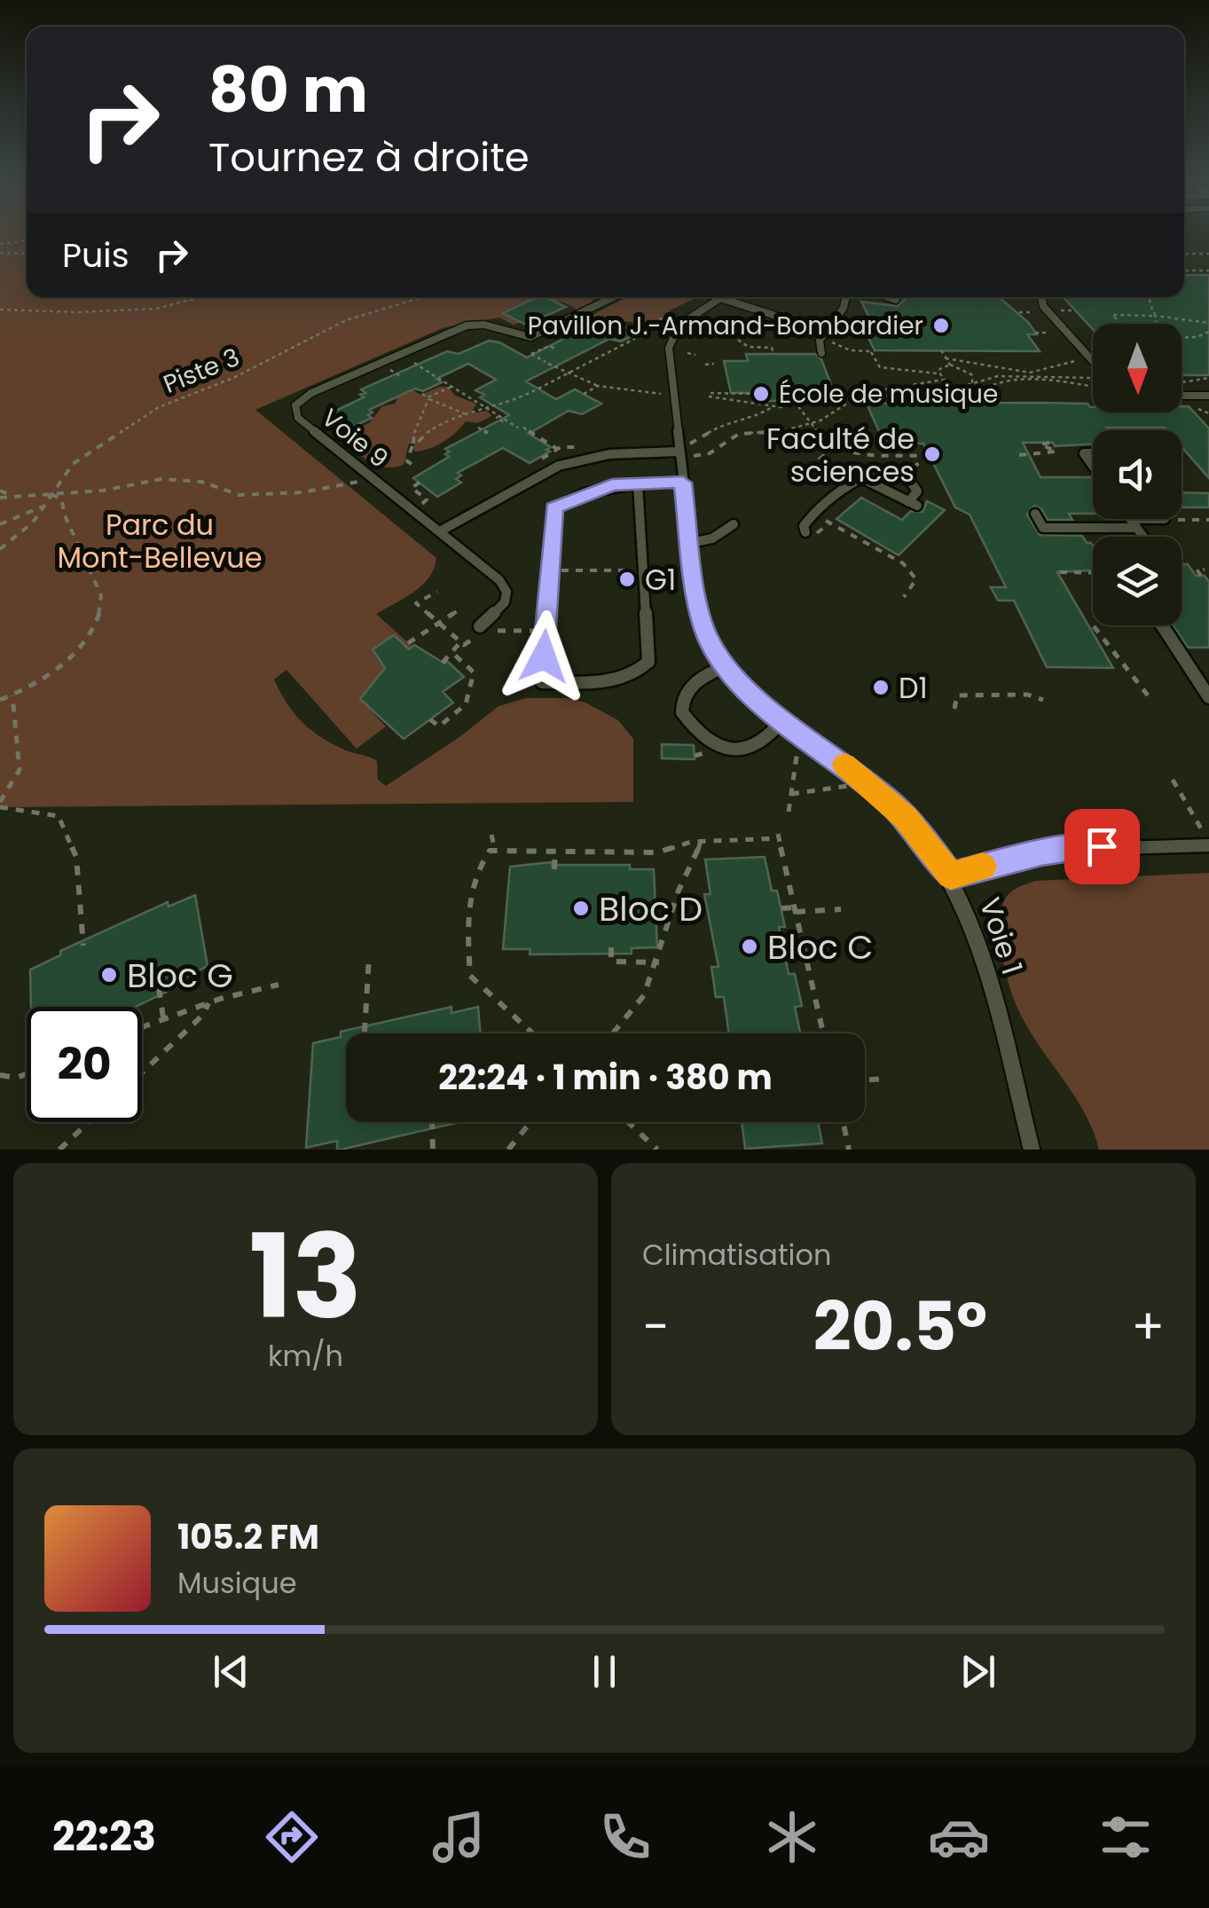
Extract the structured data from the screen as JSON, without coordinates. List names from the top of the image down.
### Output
{
  "streets": {
    "lane": ["Voie 9", "Voie 1"],
    "path": ["Piste 3"]
  },
  "parks": ["Parc du Mont-Bellevue"],
  "places": [
    "Pavillon J.-Armand-Bombardier",
    "École de musique",
    "Faculté de sciences",
    "G1",
    "D1",
    "Bloc D",
    "Bloc C",
    "Bloc G"
  ],
  "north": "bottom",
  "page": {
    "turn": ["80 m", "Tournez à droite"],
    "then": "Puis",
    "limit": "20",
    "trip": "22:24 · 1 min · 380 m",
    "tile": [
      ["13", "km/h"],
      "Climatisation"
    ],
    "heat": ["−", "20.5°", "+"],
    "song": ["105.2 FM", "Musique"],
    "tabs": "22:23"
  }
}
